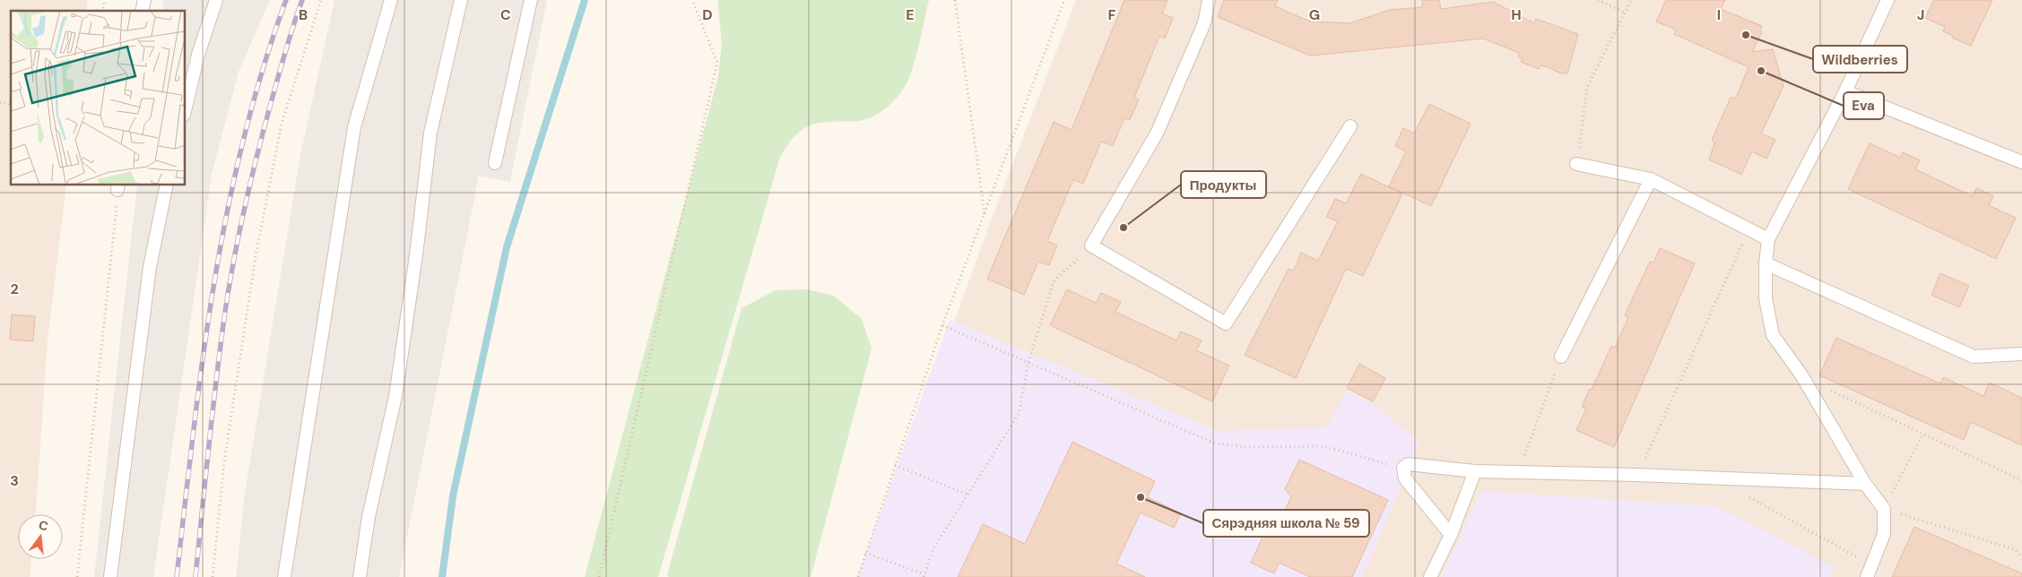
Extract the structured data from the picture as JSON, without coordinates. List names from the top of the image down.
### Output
{
  "places": [
    "Wildberries",
    "Eva",
    "Продукты",
    "Сярэдняя школа № 59"
  ],
  "north": "top",
  "grid": {
    "columns": [
      "B",
      "C",
      "D",
      "E",
      "F",
      "G",
      "H",
      "I",
      "J"
    ],
    "rows": ["2", "3"]
  }
}
